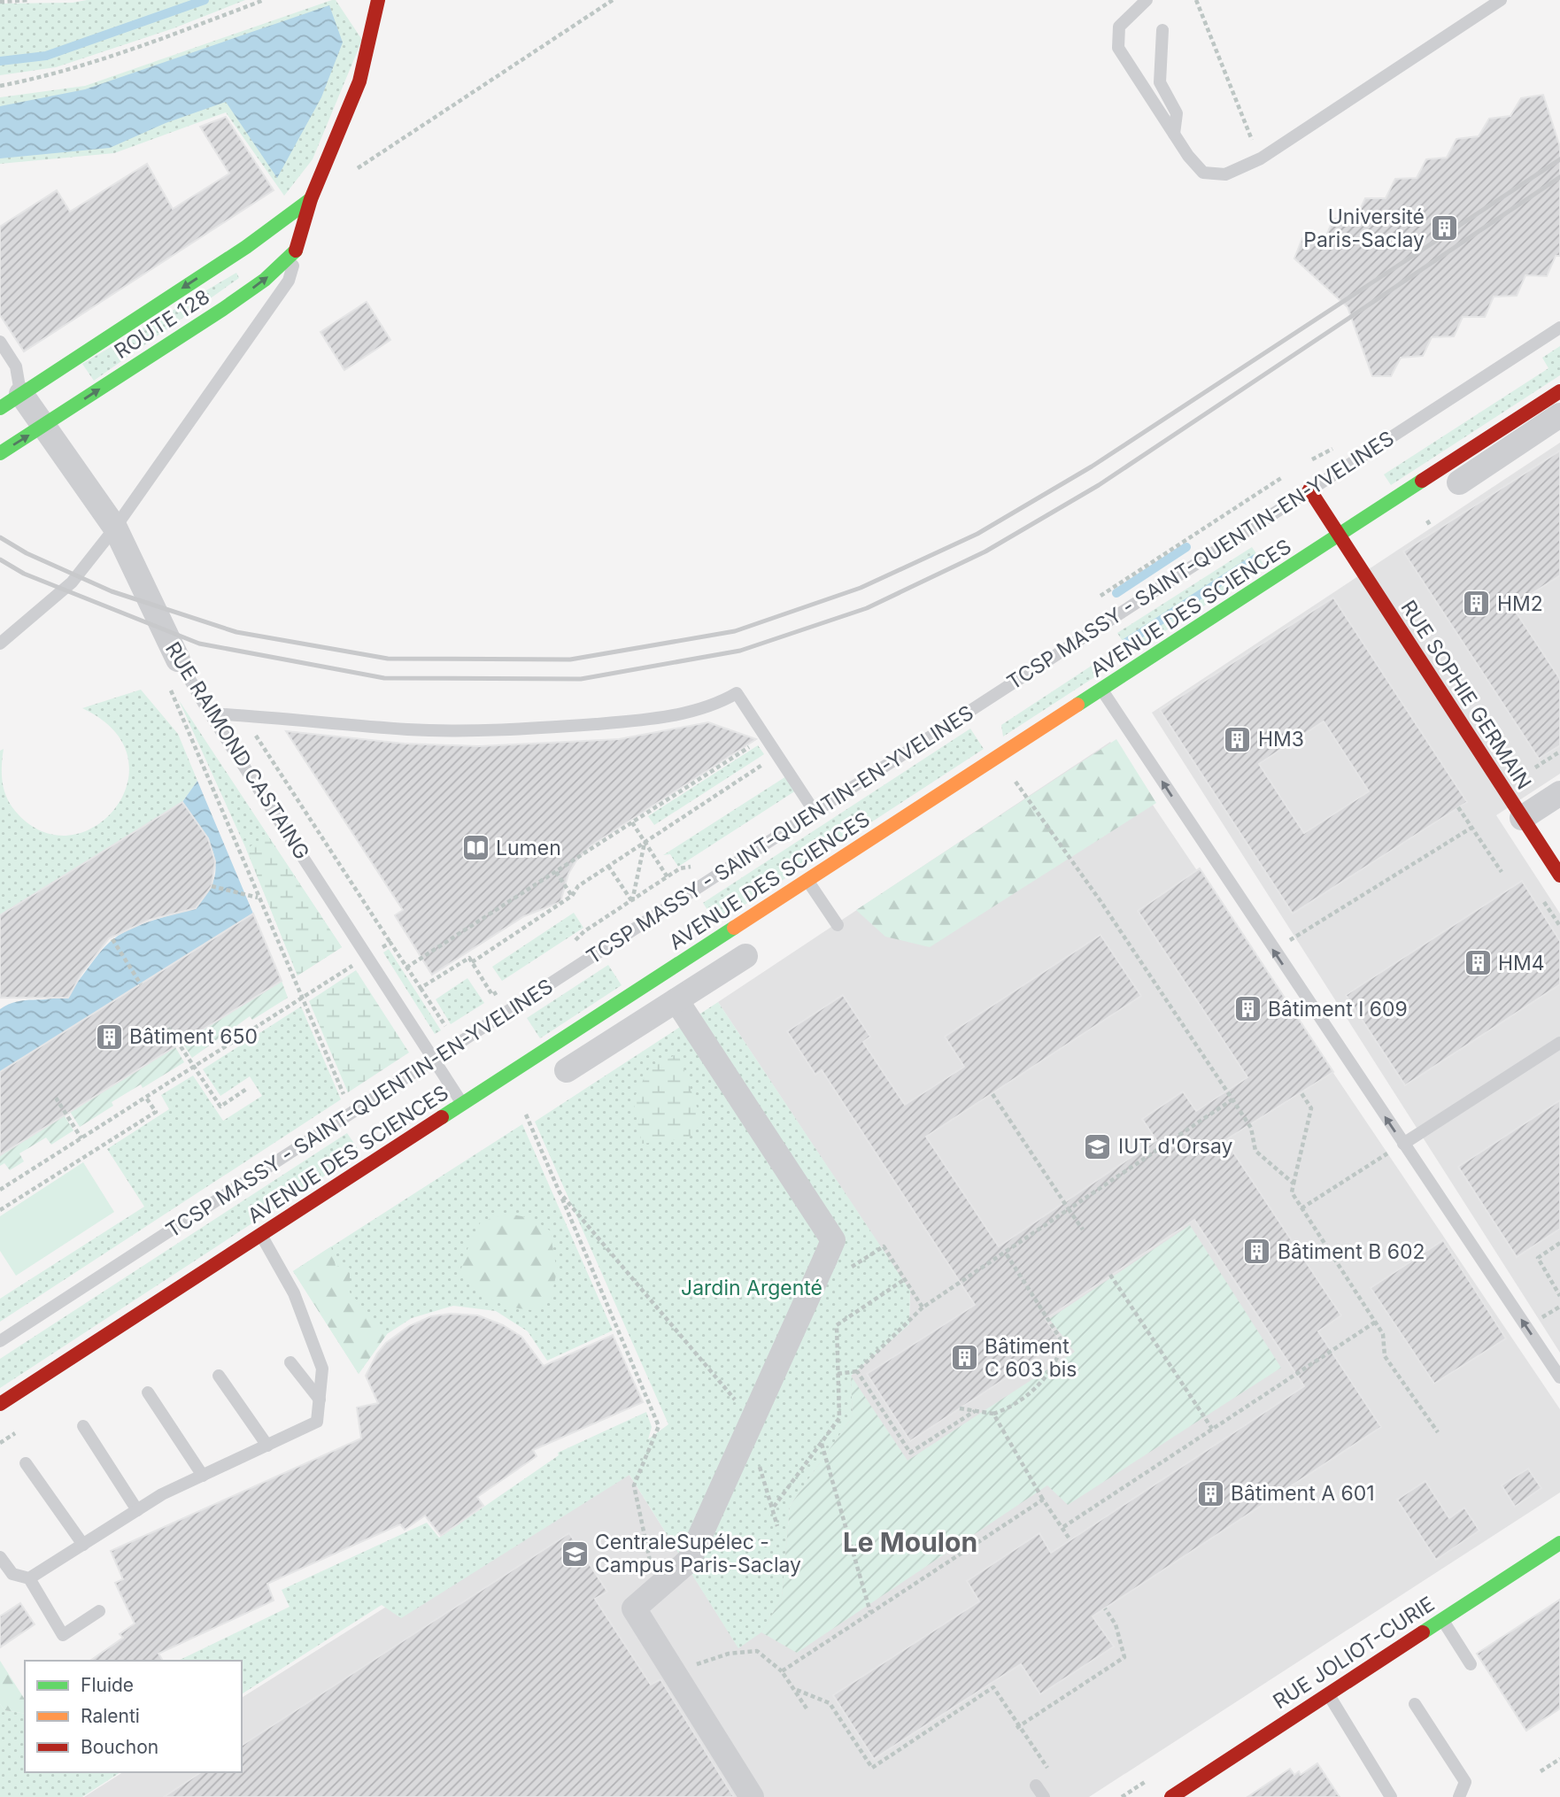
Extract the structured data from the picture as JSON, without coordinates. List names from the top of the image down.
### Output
{
  "streets": {
    "street": [
      "ROUTE 128",
      "AVENUE DES SCIENCES",
      "RUE SOPHIE GERMAIN",
      "RUE RAIMOND CASTAING",
      "RUE JOLIOT-CURIE"
    ],
    "lane": ["TCSP MASSY - SAINT-QUENTIN-EN-YVELINES"]
  },
  "crossings": [
    ["ROUTE 128", "RUE RAIMOND CASTAING"],
    ["TCSP MASSY - SAINT-QUENTIN-EN-YVELINES", "RUE SOPHIE GERMAIN"],
    ["TCSP MASSY - SAINT-QUENTIN-EN-YVELINES", "RUE RAIMOND CASTAING"],
    ["AVENUE DES SCIENCES", "RUE SOPHIE GERMAIN"],
    ["AVENUE DES SCIENCES", "RUE RAIMOND CASTAING"]
  ],
  "districts": ["Le Moulon"],
  "parks": ["Jardin Argenté"],
  "places": {
    "building": [
      "Université Paris-Saclay",
      "HM2",
      "HM3",
      "HM4",
      "Bâtiment I 609",
      "Bâtiment 650",
      "Bâtiment B 602",
      "Bâtiment C 603 bis",
      "Bâtiment A 601"
    ],
    "library": ["Lumen"],
    "school or university": ["IUT d'Orsay", "CentraleSupélec - Campus Paris-Saclay"]
  },
  "legend": ["Fluide", "Ralenti", "Bouchon"]
}
